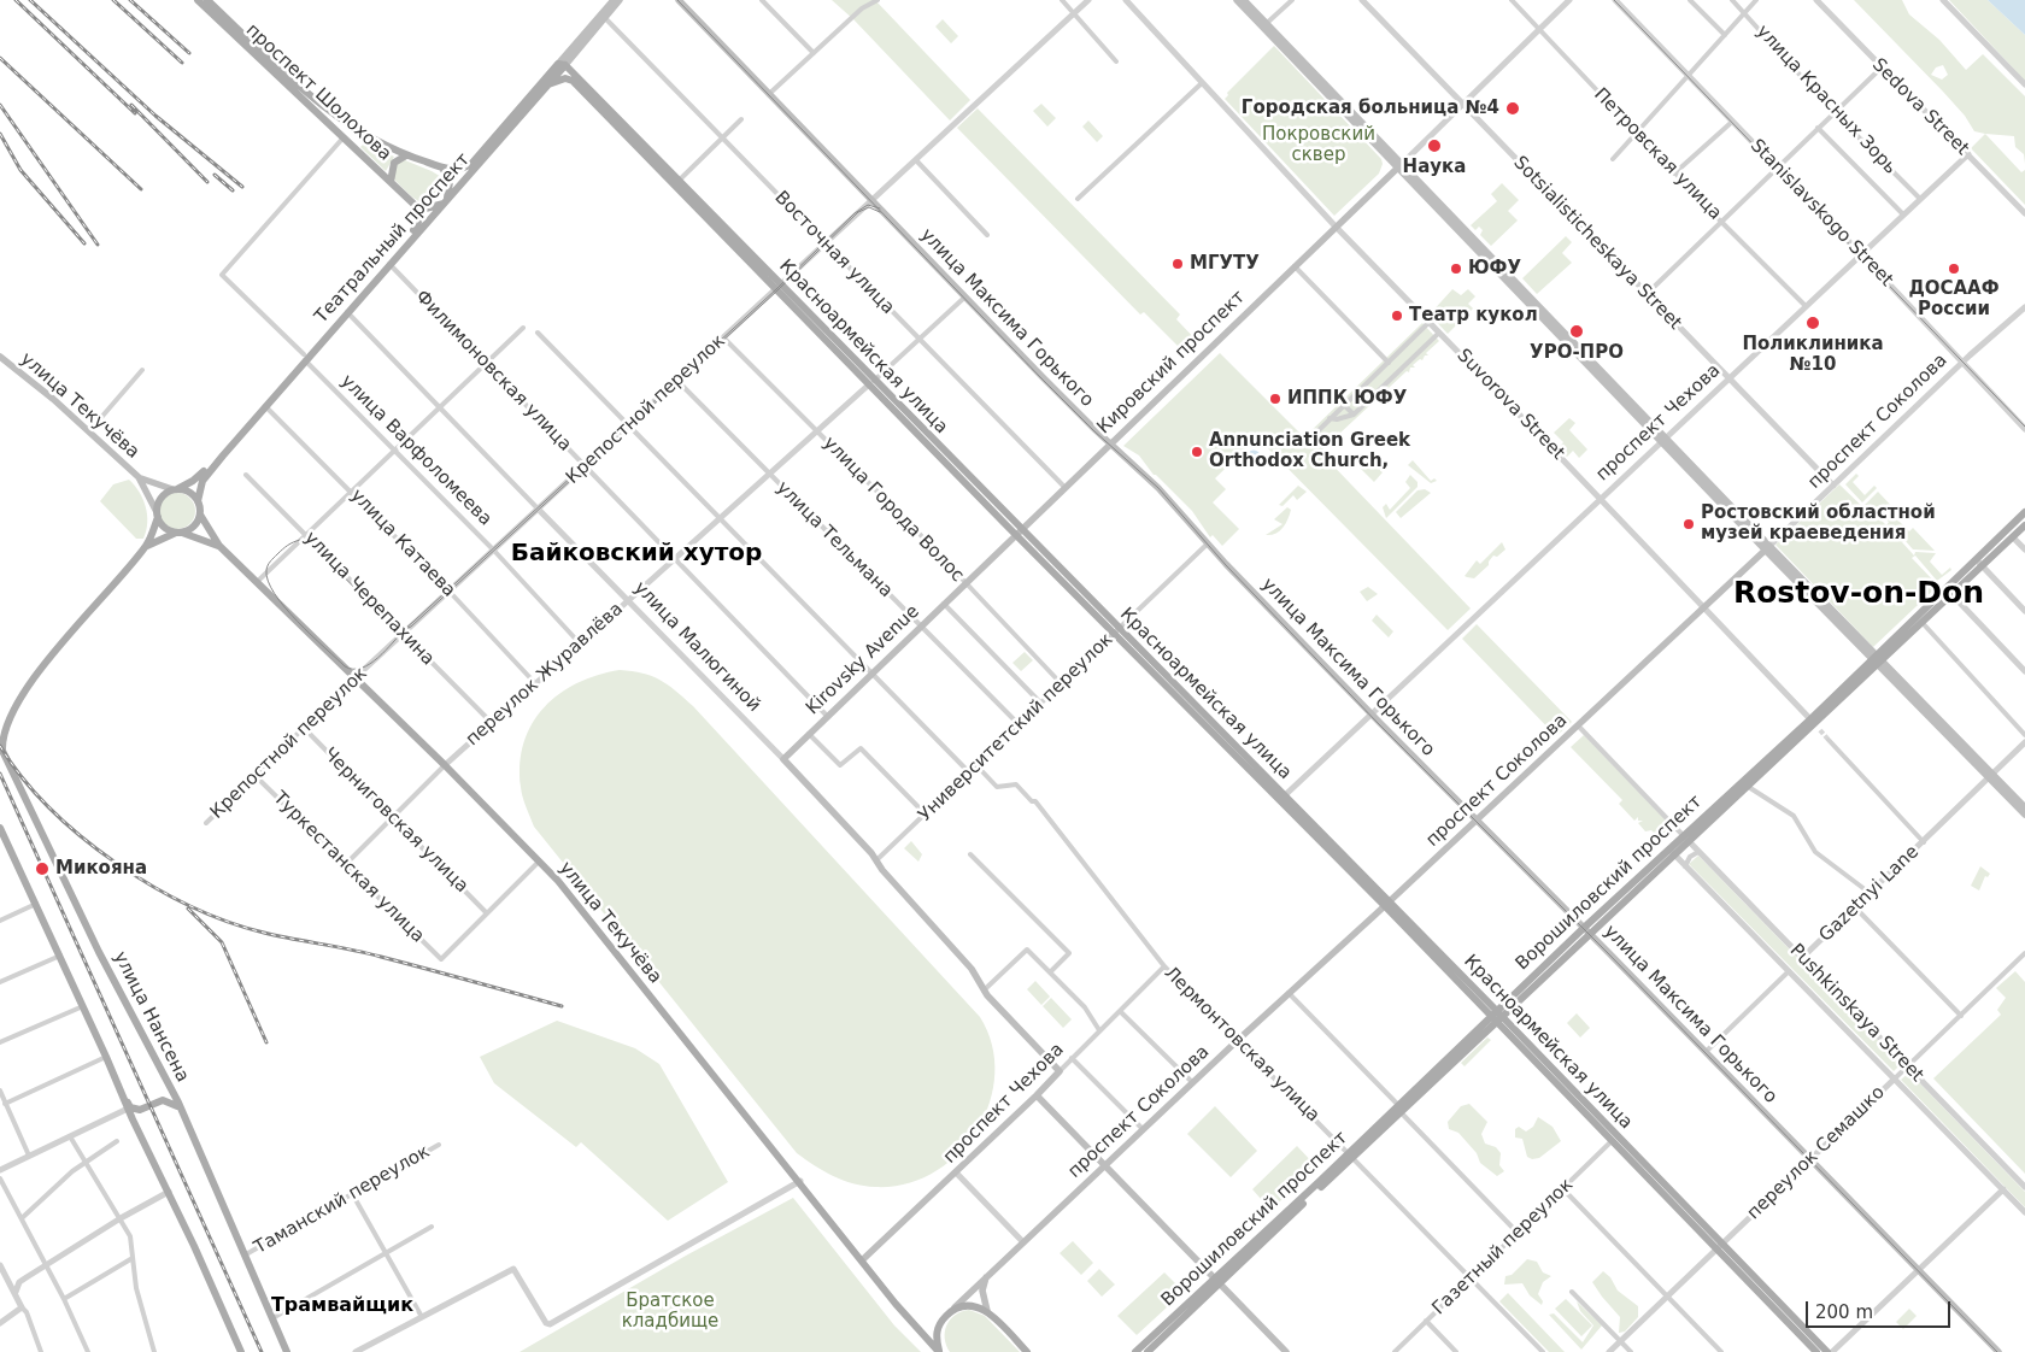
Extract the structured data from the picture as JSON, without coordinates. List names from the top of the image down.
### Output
{
  "streets": {
    "main road": [
      "проспект Шолохова",
      "Театральный проспект",
      "улица Максима Горького",
      "Красноармейская улица",
      "Кировский проспект",
      "улица Текучёва",
      "проспект Соколова",
      "проспект Чехова",
      "улица Малюгиной",
      "Kirovsky Avenue",
      "Ворошиловский проспект",
      "улица Нансена"
    ],
    "street": [
      "улица Красных Зорь",
      "Sedova Street",
      "Петровская улица",
      "Stanislavskogo Street",
      "Sotsialisticheskaya Street",
      "Восточная улица",
      "Филимоновская улица",
      "Suvorova Street",
      "Крепостной переулок",
      "улица Варфоломеева",
      "улица Города Волос",
      "улица Тельмана",
      "улица Катаева",
      "улица Черепахина",
      "переулок Журавлёва",
      "Университетский переулок",
      "Черниговская улица",
      "Туркестанская улица",
      "Gazetnyi Lane",
      "Pushkinskaya Street",
      "Лермонтовская улица",
      "переулок Семашко",
      "Таманский переулок",
      "Газетный переулок"
    ]
  },
  "crossings": [
    ["проспект Шолохова", "Театральный проспект"],
    ["проспект Шолохова", "улица Варфоломеева"],
    ["улица Красных Зорь", "проспект Чехова"],
    ["Sedova Street", "проспект Чехова"],
    ["Петровская улица", "проспект Чехова"],
    ["Stanislavskogo Street", "проспект Соколова"],
    ["Stanislavskogo Street", "проспект Чехова"],
    ["Театральный проспект", "Восточная улица"],
    ["Театральный проспект", "Красноармейская улица"],
    ["Театральный проспект", "Филимоновская улица"],
    ["Театральный проспект", "улица Текучёва"],
    ["Театральный проспект", "улица Варфоломеева"],
    ["Театральный проспект", "улица Катаева"],
    ["Театральный проспект", "улица Малюгиной"],
    ["Sotsialisticheskaya Street", "проспект Соколова"],
    ["Sotsialisticheskaya Street", "проспект Чехова"],
    ["Восточная улица", "Кировский проспект"],
    ["Восточная улица", "Крепостной переулок"],
    ["Восточная улица", "переулок Журавлёва"],
    ["улица Максима Горького", "Кировский проспект"],
    ["улица Максима Горького", "Крепостной переулок"],
    ["улица Максима Горького", "проспект Соколова"],
    ["улица Максима Горького", "проспект Чехова"],
    ["улица Максима Горького", "переулок Журавлёва"],
    ["улица Максима Горького", "Университетский переулок"],
    ["улица Максима Горького", "Ворошиловский проспект"],
    ["улица Максима Горького", "переулок Семашко"],
    ["Красноармейская улица", "Кировский проспект"],
    ["Красноармейская улица", "Крепостной переулок"],
    ["Красноармейская улица", "проспект Соколова"],
    ["Красноармейская улица", "проспект Чехова"],
    ["Красноармейская улица", "переулок Журавлёва"],
    ["Красноармейская улица", "Университетский переулок"],
    ["Красноармейская улица", "Ворошиловский проспект"],
    ["Красноармейская улица", "переулок Семашко"],
    ["Красноармейская улица", "Газетный переулок"],
    ["Кировский проспект", "Suvorova Street"],
    ["Кировский проспект", "улица Города Волос"],
    ["Кировский проспект", "Kirovsky Avenue"],
    ["Филимоновская улица", "Крепостной переулок"],
    ["Филимоновская улица", "Kirovsky Avenue"],
    ["Филимоновская улица", "переулок Журавлёва"],
    ["Suvorova Street", "проспект Соколова"],
    ["Suvorova Street", "проспект Чехова"],
    ["Suvorova Street", "Ворошиловский проспект"],
    ["улица Текучёва", "Крепостной переулок"],
    ["улица Текучёва", "проспект Чехова"],
    ["улица Текучёва", "переулок Журавлёва"],
    ["Крепостной переулок", "улица Варфоломеева"],
    ["Крепостной переулок", "улица Города Волос"],
    ["Крепостной переулок", "улица Тельмана"],
    ["Крепостной переулок", "улица Катаева"],
    ["Крепостной переулок", "улица Черепахина"],
    ["Крепостной переулок", "улица Малюгиной"],
    ["Крепостной переулок", "Черниговская улица"],
    ["Крепостной переулок", "Туркестанская улица"],
    ["проспект Соколова", "Лермонтовская улица"],
    ["проспект Чехова", "улица Малюгиной"],
    ["проспект Чехова", "Лермонтовская улица"],
    ["улица Варфоломеева", "переулок Журавлёва"],
    ["улица Города Волос", "Kirovsky Avenue"],
    ["улица Города Волос", "переулок Журавлёва"],
    ["улица Города Волос", "Университетский переулок"],
    ["улица Тельмана", "Kirovsky Avenue"],
    ["улица Тельмана", "переулок Журавлёва"],
    ["улица Тельмана", "Университетский переулок"],
    ["улица Катаева", "переулок Журавлёва"],
    ["улица Черепахина", "переулок Журавлёва"],
    ["улица Малюгиной", "Kirovsky Avenue"],
    ["улица Малюгиной", "переулок Журавлёва"],
    ["улица Малюгиной", "Университетский переулок"],
    ["переулок Журавлёва", "Черниговская улица"],
    ["переулок Журавлёва", "Туркестанская улица"],
    ["Университетский переулок", "Лермонтовская улица"],
    ["Черниговская улица", "Туркестанская улица"],
    ["Ворошиловский проспект", "Pushkinskaya Street"],
    ["Ворошиловский проспект", "Лермонтовская улица"],
    ["Gazetnyi Lane", "Pushkinskaya Street"],
    ["Gazetnyi Lane", "переулок Семашко"],
    ["Pushkinskaya Street", "переулок Семашко"],
    ["улица Нансена", "Таманский переулок"],
    ["Лермонтовская улица", "Газетный переулок"]
  ],
  "districts": ["Байковский хутор", "Rostov-on-Don", "Трамвайщик"],
  "parks": ["Покровский сквер", "Братское кладбище"],
  "places": [
    "Городская больница №4",
    "Наука",
    "МГУТУ",
    "ЮФУ",
    "ДОСААФ России",
    "Театр кукол",
    "Поликлиника №10",
    "УРО-ПРО",
    "ИППК ЮФУ",
    "Annunciation Greek Orthodox Church,",
    "Ростовский областной музей краеведения",
    "Микояна"
  ],
  "scale_bar": "200 m"
}
